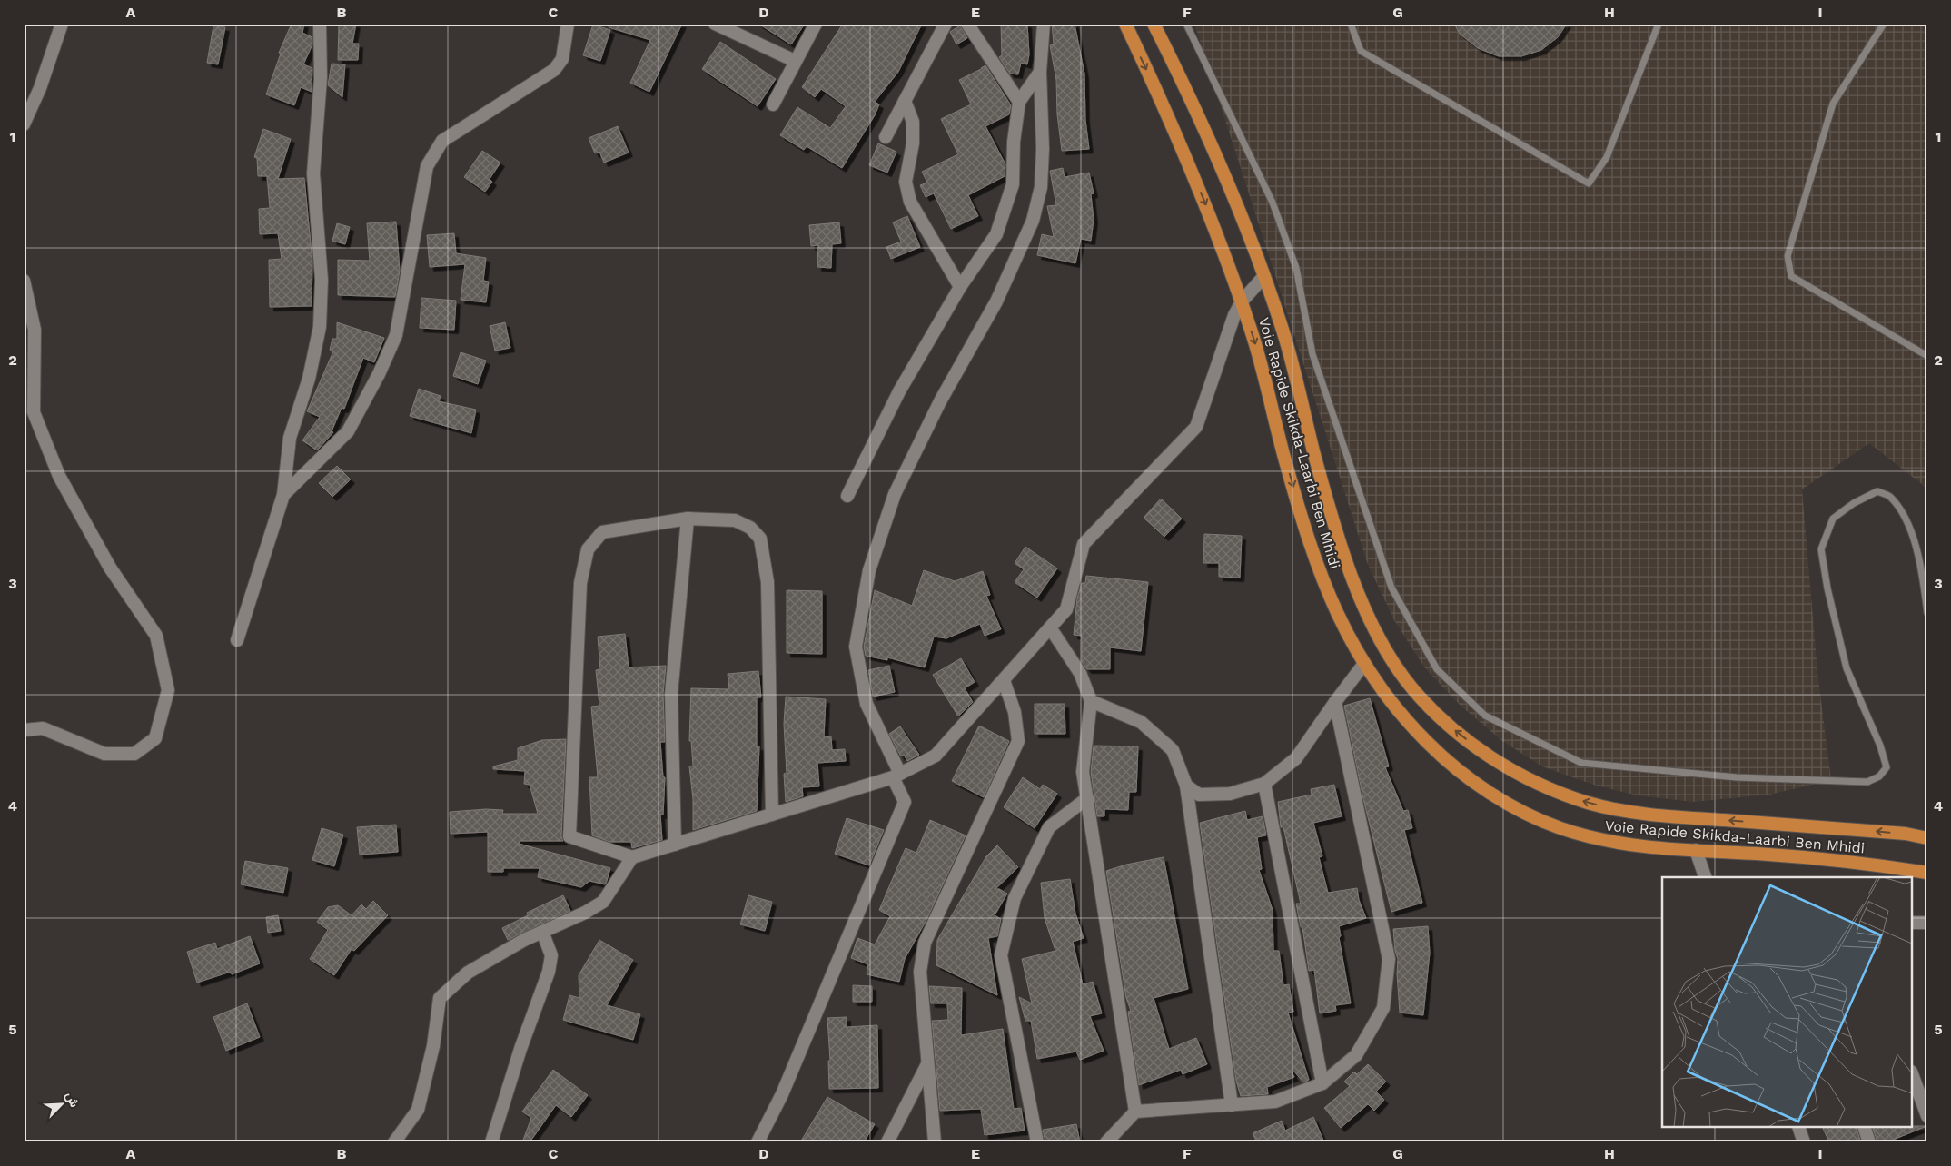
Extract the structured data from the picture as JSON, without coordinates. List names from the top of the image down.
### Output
{
  "streets": {
    "highway": ["Voie Rapide Skikda-Laarbi Ben Mhidi"]
  },
  "north": "top right",
  "grid": {
    "columns": [
      "A",
      "B",
      "C",
      "D",
      "E",
      "F",
      "G",
      "H",
      "I"
    ],
    "rows": [
      "1",
      "2",
      "3",
      "4",
      "5"
    ]
  }
}
